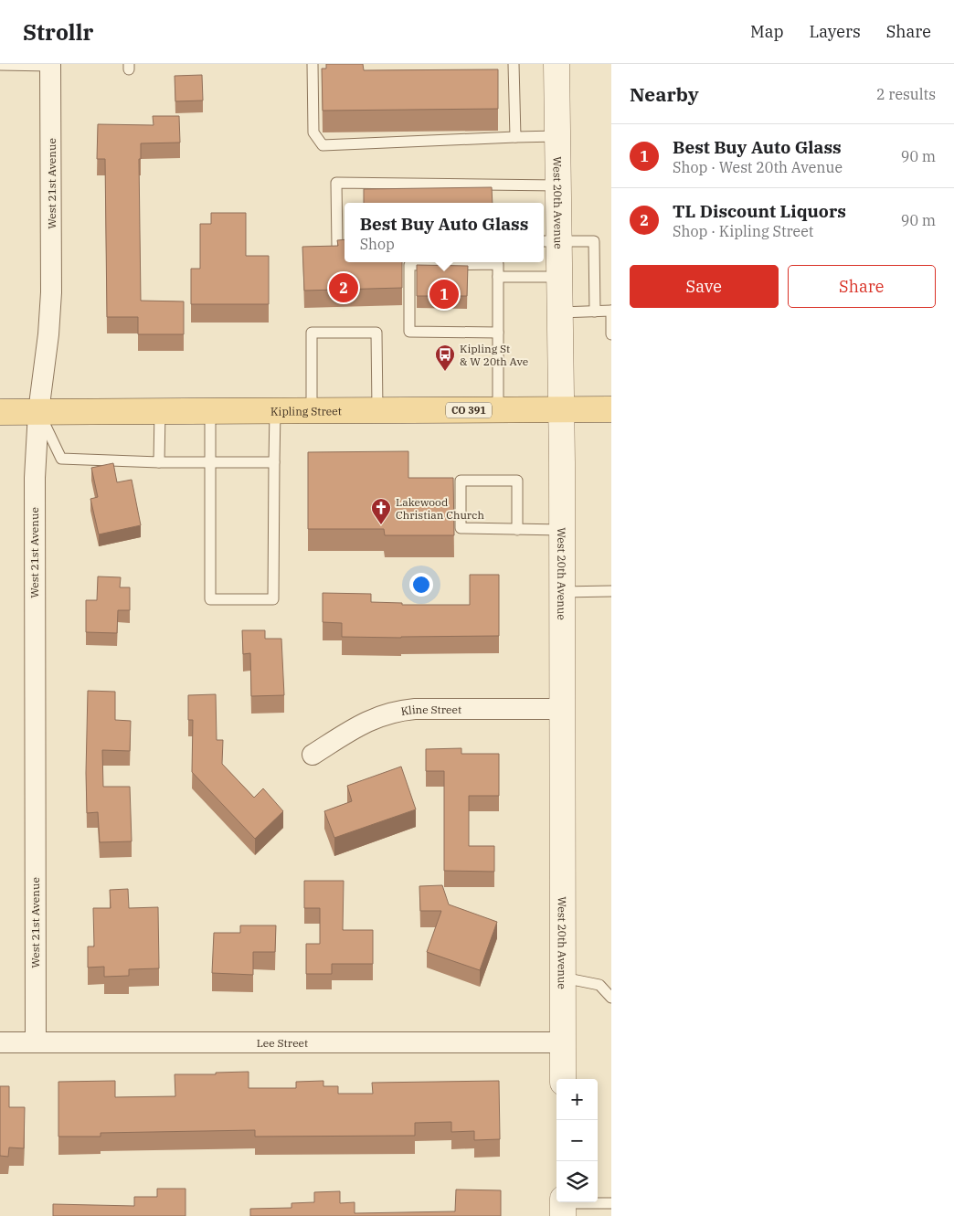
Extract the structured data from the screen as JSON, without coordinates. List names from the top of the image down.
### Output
{
  "streets": {
    "main road": ["CO 391", "Kipling Street"],
    "street": [
      "West 21st Avenue",
      "West 20th Avenue",
      "Kline Street",
      "Lee Street"
    ]
  },
  "crossings": [
    ["West 21st Avenue", "Kipling Street"],
    ["West 21st Avenue", "Lee Street"],
    ["West 20th Avenue", "Kipling Street"],
    ["West 20th Avenue", "Kline Street"],
    ["West 20th Avenue", "Lee Street"]
  ],
  "places": {
    "bus stop": ["Kipling St & W 20th Ave"],
    "church": ["Lakewood Christian Church"]
  },
  "page": {
    "header": "Strollr",
    "nav": ["Map", "Layers", "Share"],
    "heading": ["Nearby", "2 results"],
    "list": [
      {
        "mark": "1",
        "name": "Best Buy Auto Glass",
        "note": "Shop · West 20th Avenue",
        "value": "90 m"
      },
      {
        "mark": "2",
        "name": "TL Discount Liquors",
        "note": "Shop · Kipling Street",
        "value": "90 m"
      }
    ],
    "popup": ["Best Buy Auto Glass", "Shop"],
    "buttons": ["Save", "Share"],
    "pins": ["2", "1"],
    "map_buttons": ["+", "−"]
  }
}
